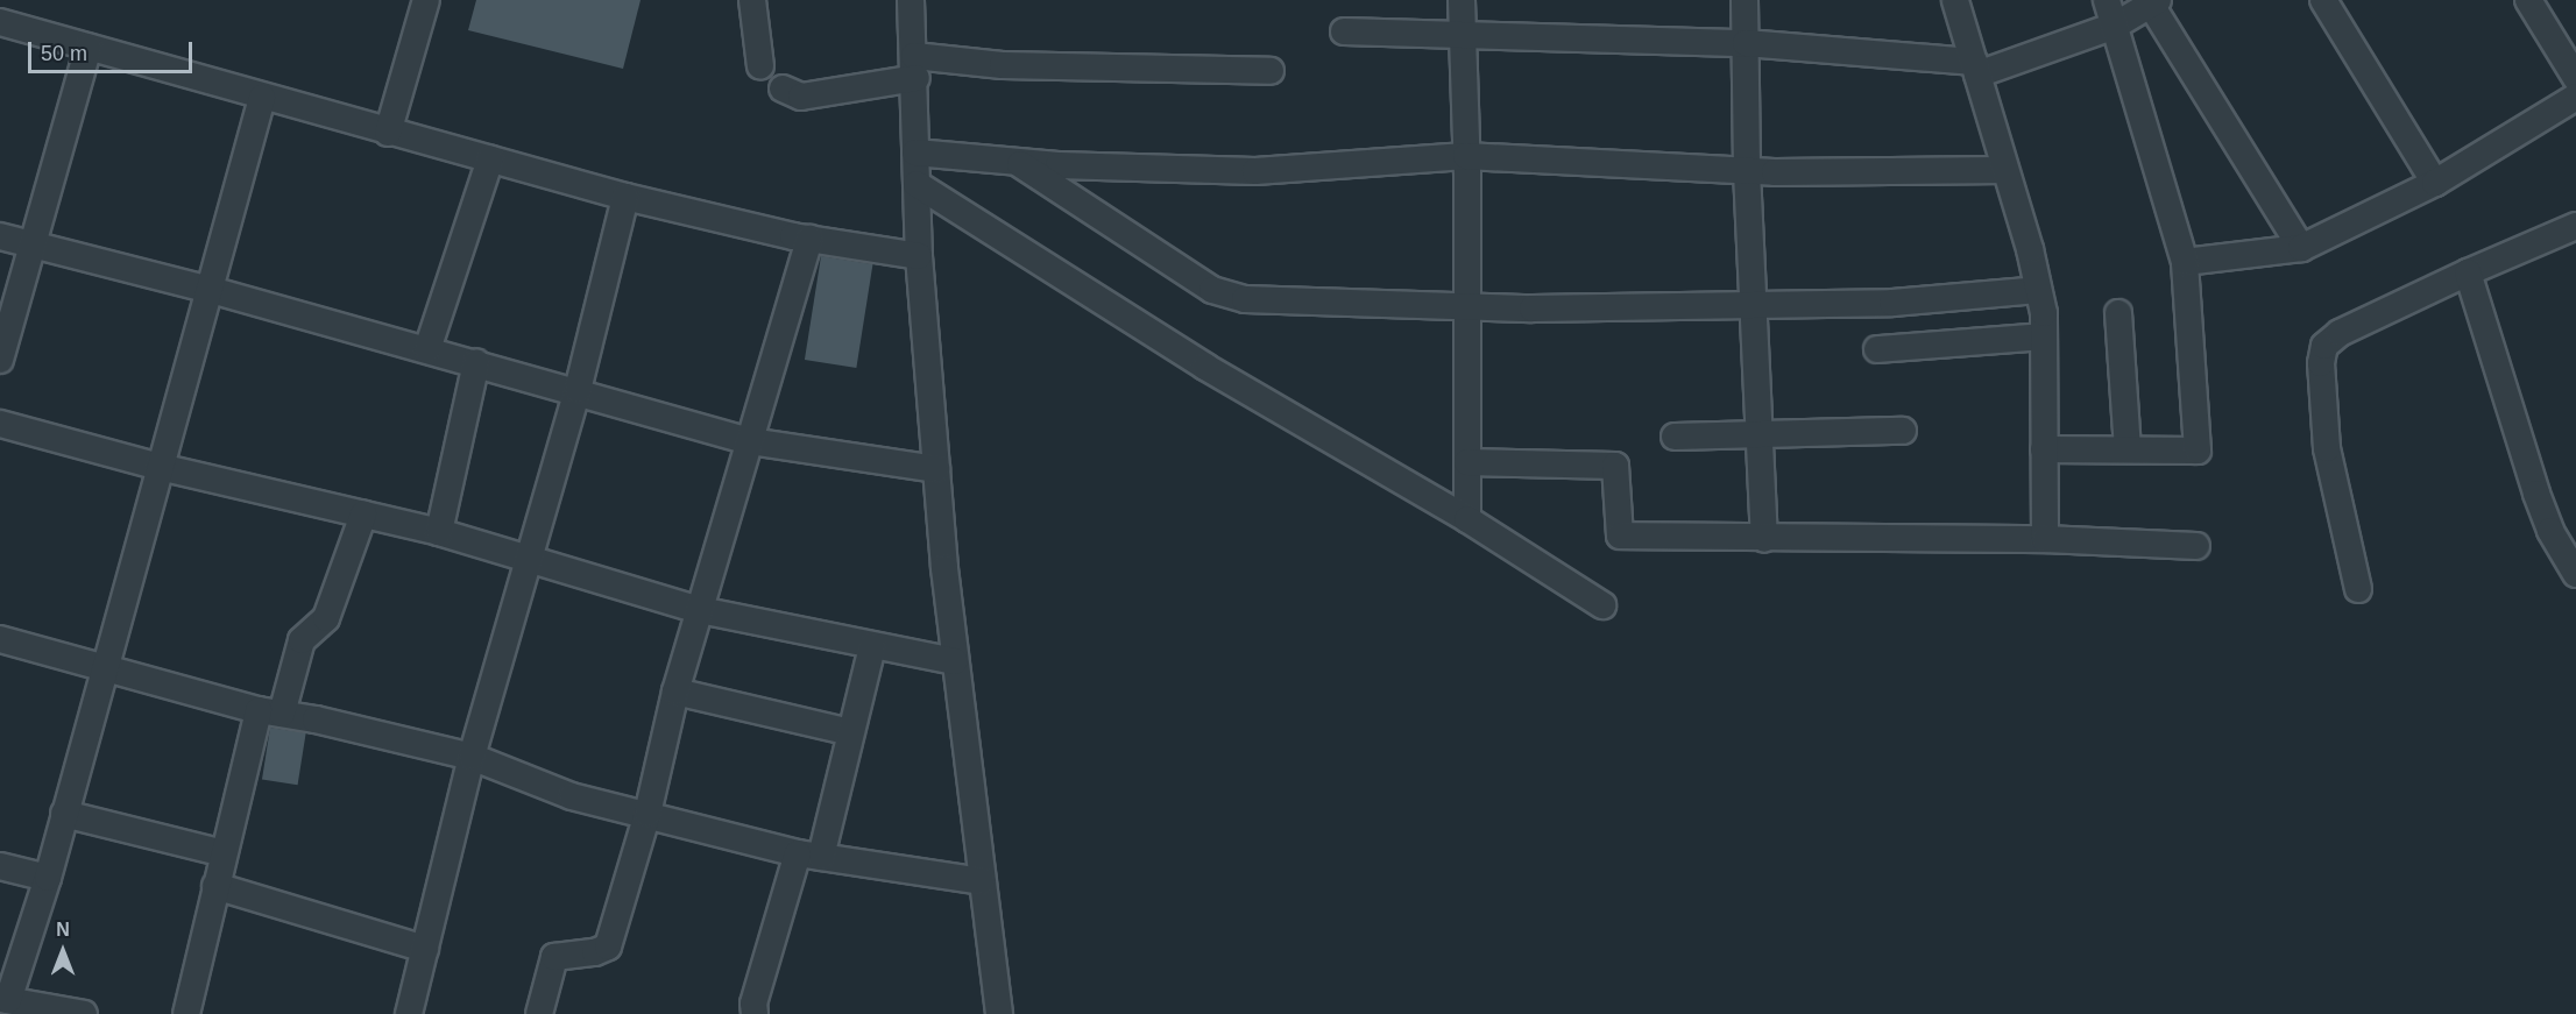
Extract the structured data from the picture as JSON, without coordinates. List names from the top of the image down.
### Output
{
  "scale_bar": "50 m",
  "north": "top"
}
